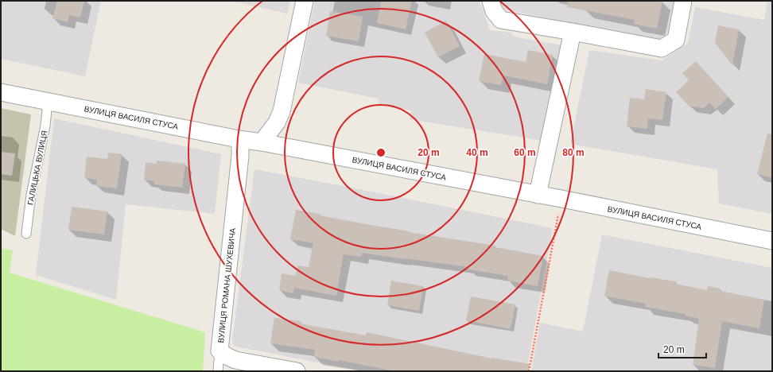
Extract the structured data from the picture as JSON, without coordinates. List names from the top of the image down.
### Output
{
  "streets": {
    "street": ["ВУЛИЦЯ ВАСИЛЯ СТУСА", "ВУЛИЦЯ РОМАНА ШУХЕВИЧА"],
    "lane": ["ГАЛИЦЬКА ВУЛИЦЯ"]
  },
  "crossings": [
    ["ВУЛИЦЯ ВАСИЛЯ СТУСА", "ГАЛИЦЬКА ВУЛИЦЯ"],
    ["ВУЛИЦЯ ВАСИЛЯ СТУСА", "ВУЛИЦЯ РОМАНА ШУХЕВИЧА"]
  ],
  "scale_bar": "20 m",
  "rings": [
    "20 m",
    "40 m",
    "60 m",
    "80 m"
  ]
}
